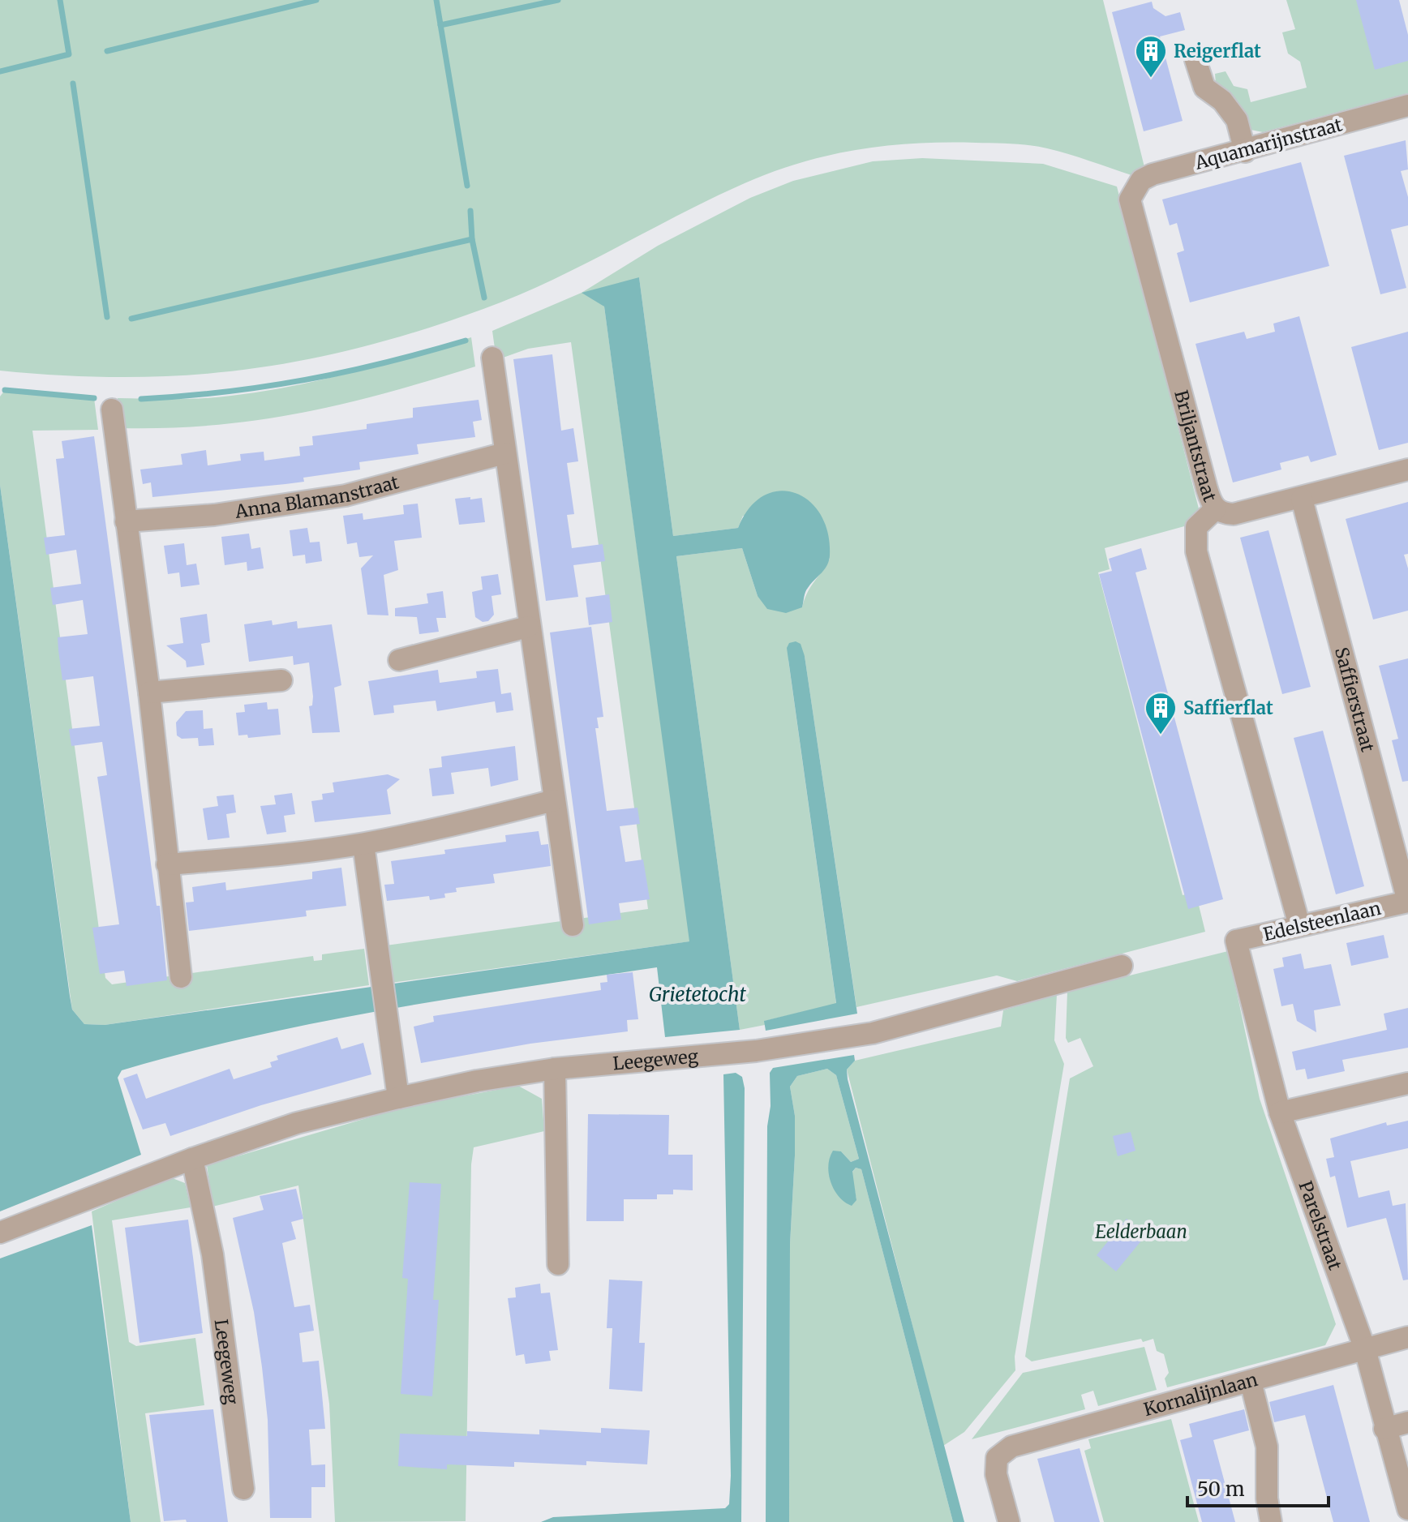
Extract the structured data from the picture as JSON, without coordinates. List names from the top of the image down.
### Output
{
  "streets": {
    "street": [
      "Aquamarijnstraat",
      "Briljantstraat",
      "Anna Blamanstraat",
      "Saffierstraat",
      "Edelsteenlaan",
      "Leegeweg",
      "Parelstraat",
      "Kornalijnlaan"
    ]
  },
  "crossings": [
    ["Aquamarijnstraat", "Briljantstraat"],
    ["Briljantstraat", "Saffierstraat"],
    ["Saffierstraat", "Edelsteenlaan"],
    ["Edelsteenlaan", "Parelstraat"],
    ["Parelstraat", "Kornalijnlaan"]
  ],
  "water": ["Grietetocht"],
  "parks": ["Eelderbaan"],
  "places": {
    "building": ["Reigerflat", "Saffierflat"]
  },
  "scale_bar": "50 m"
}
